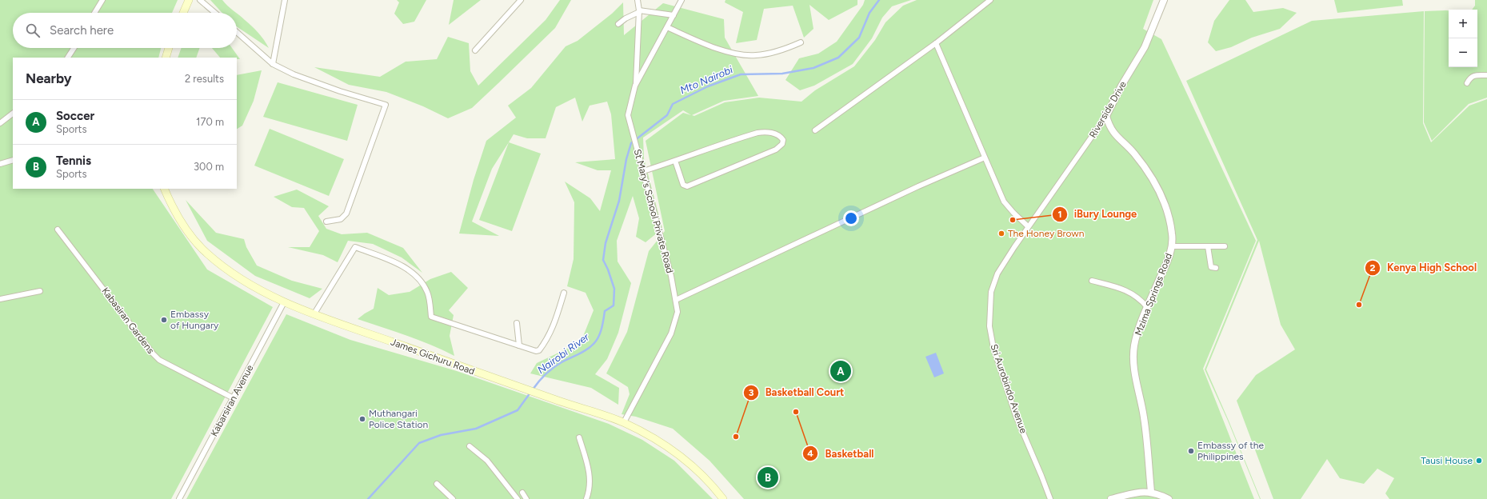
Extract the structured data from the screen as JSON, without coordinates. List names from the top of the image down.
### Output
{
  "streets": {
    "main road": ["James Gichuru Road"],
    "street": [
      "Riverside Drive",
      "St Mary's School Private Road",
      "Mzima Springs Road",
      "Kabasiran Gardens",
      "Sri Aurobindo Avenue",
      "Kabarsiran Avenue"
    ]
  },
  "crossings": [
    ["Riverside Drive", "Mzima Springs Road"],
    ["Riverside Drive", "Sri Aurobindo Avenue"],
    ["St Mary's School Private Road", "James Gichuru Road"],
    ["Kabasiran Gardens", "Kabarsiran Avenue"],
    ["James Gichuru Road", "Kabarsiran Avenue"]
  ],
  "water": ["Mto Nairobi", "Nairobi River"],
  "places": [
    "iBury Lounge",
    "The Honey Brown",
    "Kenya High School",
    "Embassy of Hungary",
    "Basketball",
    "Muthangari Police Station",
    "Basketball Court",
    "Embassy of the Philippines",
    "Tausi House"
  ],
  "page": {
    "map_buttons": ["+", "−"],
    "search": "Search here",
    "heading": ["Nearby", "2 results"],
    "list": [
      {
        "mark": "A",
        "name": "Soccer",
        "note": "Sports",
        "value": "170 m"
      },
      {
        "mark": "B",
        "name": "Tennis",
        "note": "Sports",
        "value": "300 m"
      }
    ],
    "pins": ["A", "B"]
  }
}
